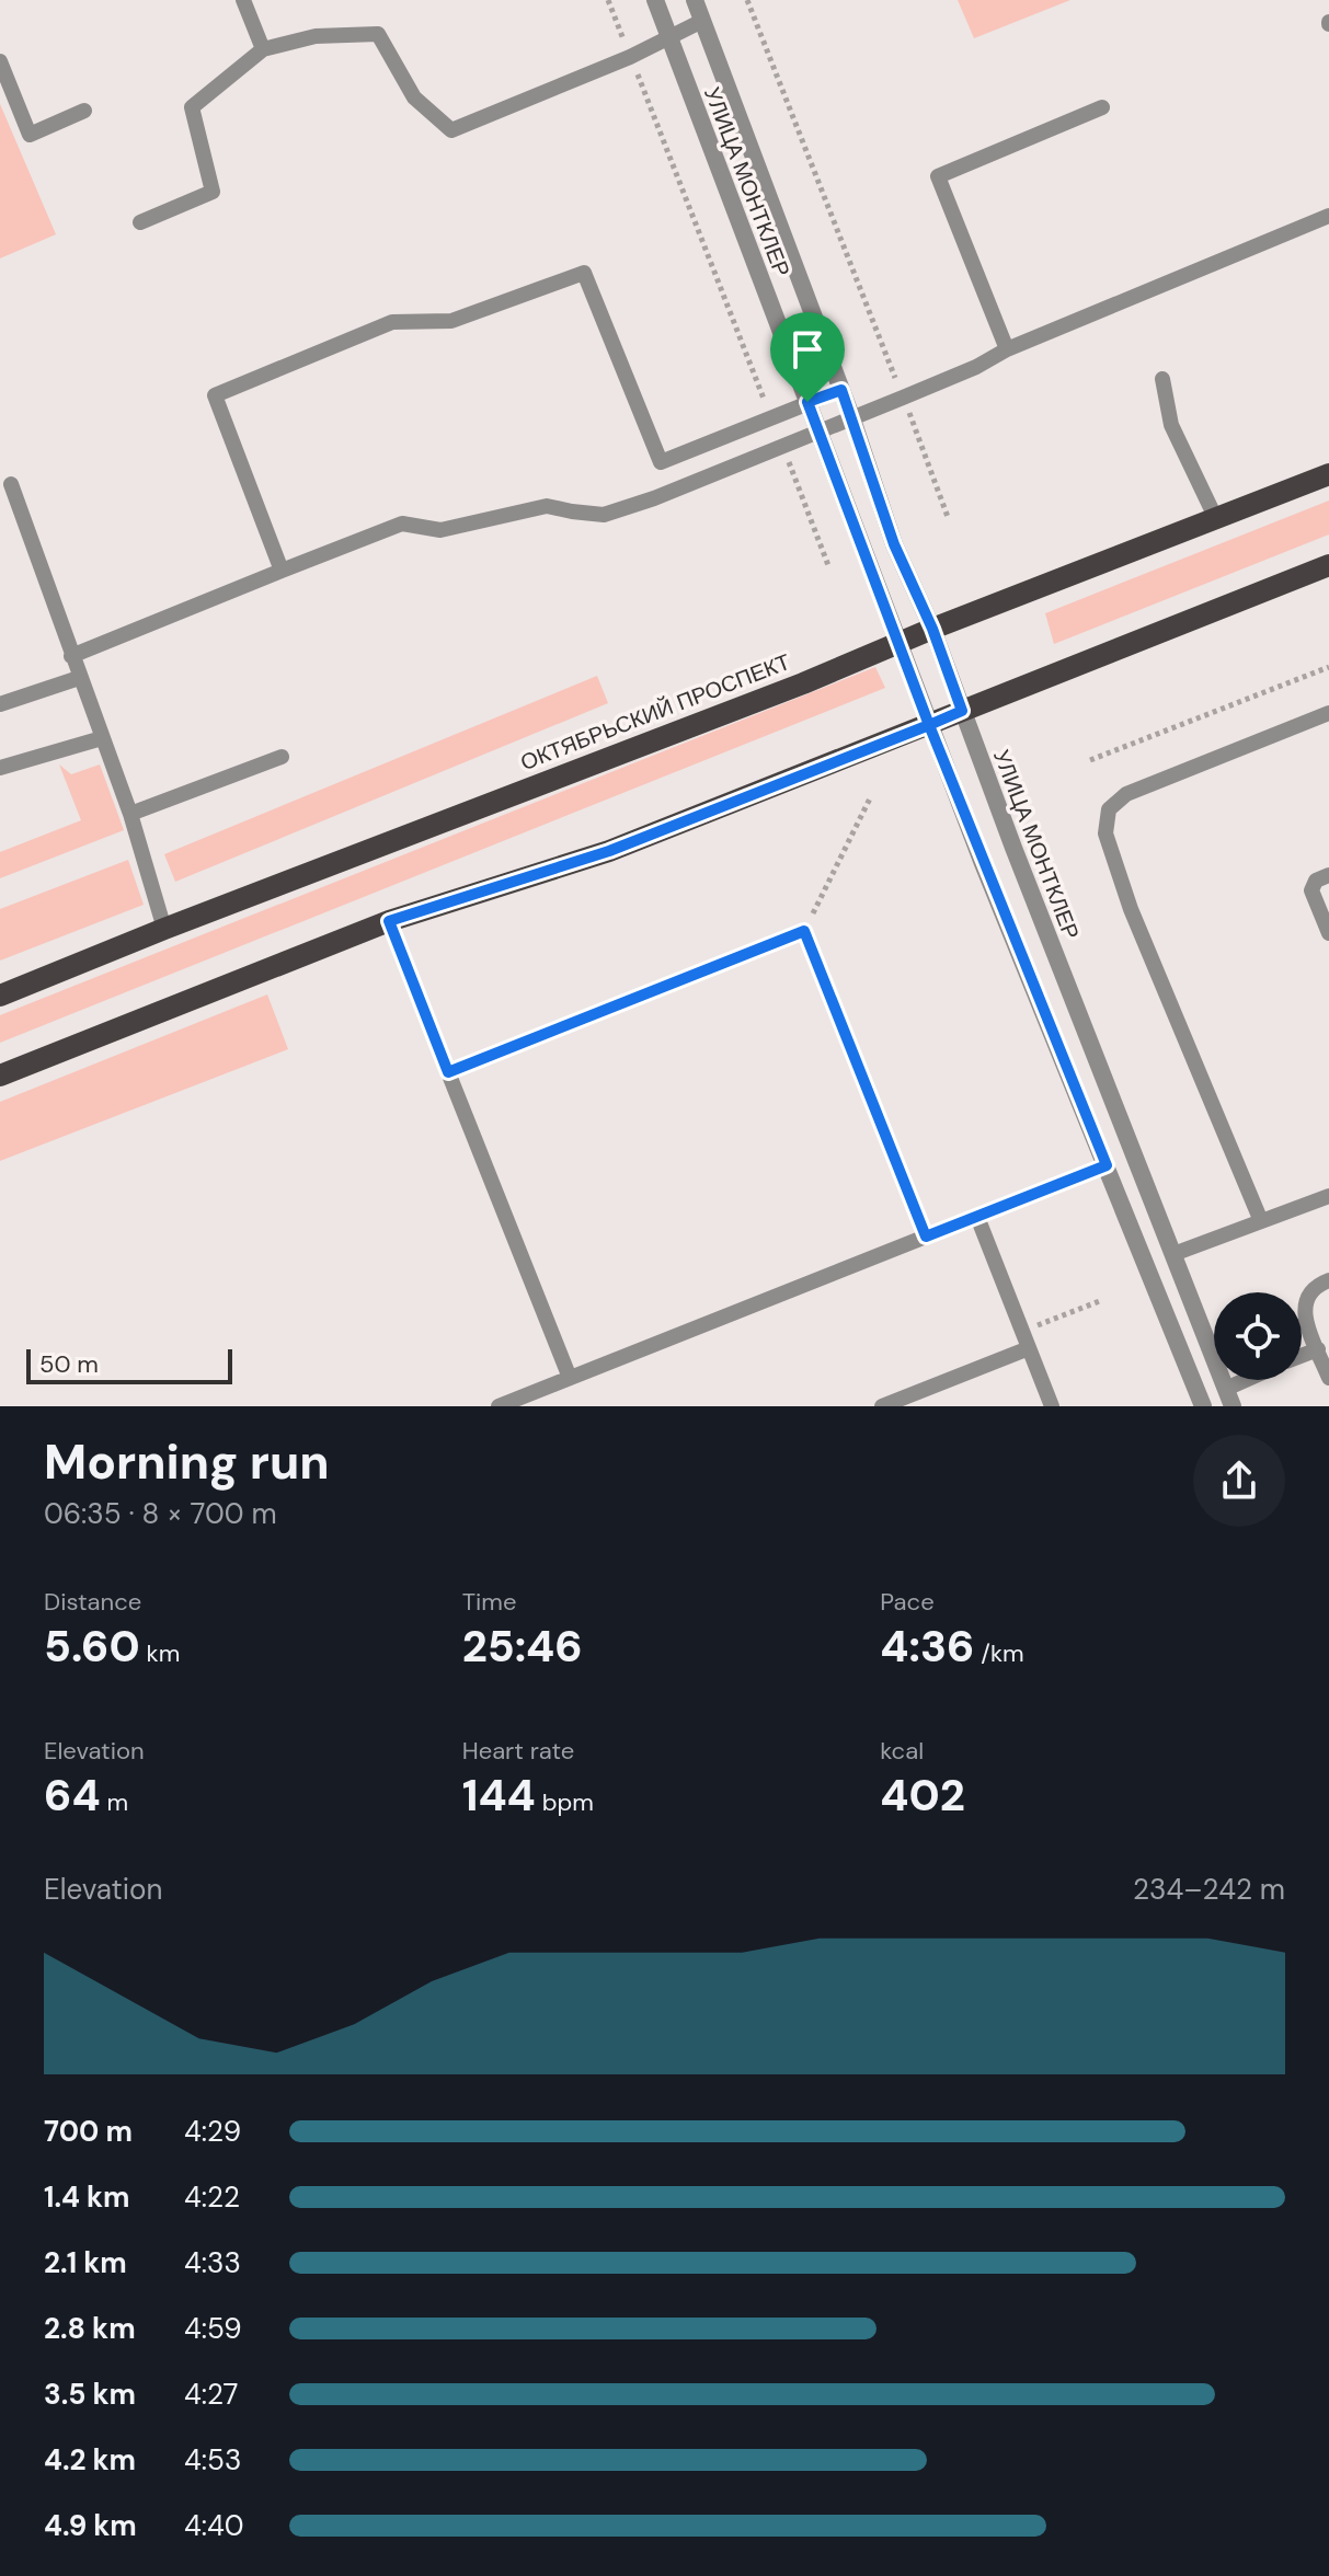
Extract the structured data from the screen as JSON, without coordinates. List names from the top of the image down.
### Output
{
  "streets": {
    "main road": ["ОКТЯБРЬСКИЙ ПРОСПЕКТ"],
    "street": ["УЛИЦА МОНТКЛЕР"]
  },
  "crossings": [
    ["УЛИЦА МОНТКЛЕР", "ОКТЯБРЬСКИЙ ПРОСПЕКТ"]
  ],
  "scale_bar": "50 m",
  "page": {
    "scale": "50 m",
    "heading": ["Morning run", "06:35 · 8 × 700 m"],
    "stats": [
      ["Distance", "5.60 km"],
      ["Time", "25:46"],
      ["Pace", "4:36 /km"],
      ["Elevation", "64 m"],
      ["Heart rate", "144 bpm"],
      ["kcal", "402"]
    ],
    "chart": ["Elevation", "234–242 m"],
    "list": [
      {
        "name": "700 m",
        "note": "4:29"
      },
      {
        "name": "1.4 km",
        "note": "4:22"
      },
      {
        "name": "2.1 km",
        "note": "4:33"
      },
      {
        "name": "2.8 km",
        "note": "4:59"
      },
      {
        "name": "3.5 km",
        "note": "4:27"
      },
      {
        "name": "4.2 km",
        "note": "4:53"
      },
      {
        "name": "4.9 km",
        "note": "4:40"
      }
    ]
  }
}
